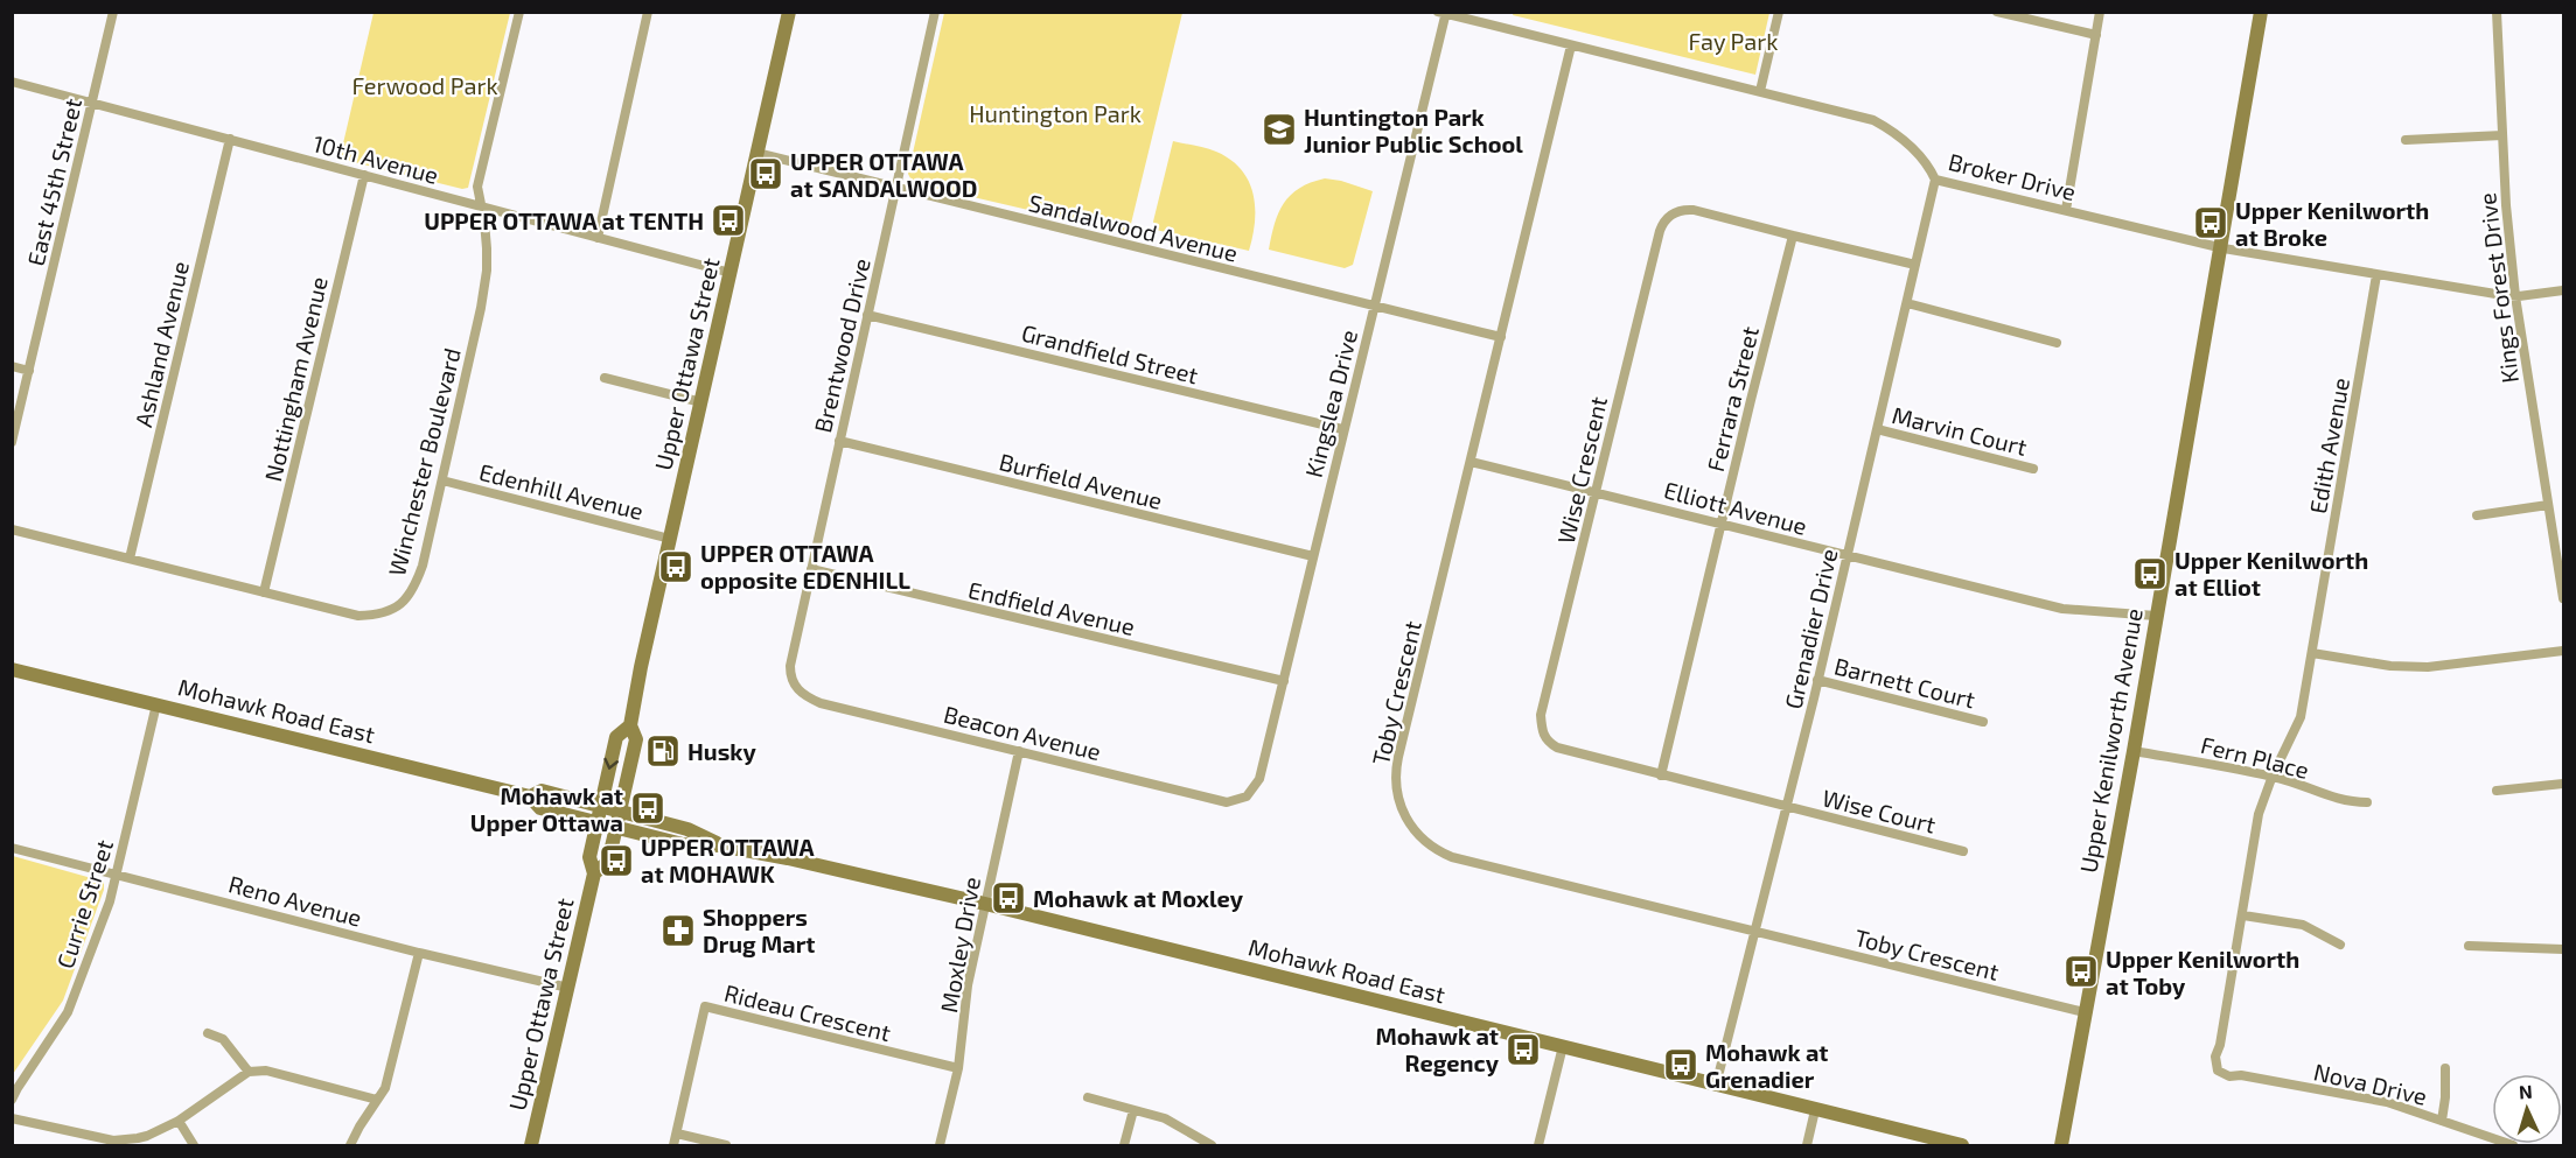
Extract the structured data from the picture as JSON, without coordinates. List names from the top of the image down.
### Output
{
  "streets": {
    "main road": ["Upper Ottawa Street", "Mohawk Road East", "Upper Kenilworth Avenue"],
    "street": [
      "10th Avenue",
      "Broker Drive",
      "East 45th Street",
      "Sandalwood Avenue",
      "Kings Forest Drive",
      "Ashland Avenue",
      "Brentwood Drive",
      "Grandfield Street",
      "Nottingham Avenue",
      "Ferrara Street",
      "Kingslea Drive",
      "Marvin Court",
      "Edith Avenue",
      "Winchester Boulevard",
      "Wise Crescent",
      "Burfield Avenue",
      "Edenhill Avenue",
      "Elliott Avenue",
      "Endfield Avenue",
      "Grenadier Drive",
      "Barnett Court",
      "Toby Crescent",
      "Beacon Avenue",
      "Fern Place",
      "Wise Court",
      "Reno Avenue",
      "Currie Street",
      "Moxley Drive",
      "Rideau Crescent",
      "Nova Drive"
    ]
  },
  "crossings": [
    ["10th Avenue", "East 45th Street"],
    ["10th Avenue", "Ashland Avenue"],
    ["10th Avenue", "Upper Ottawa Street"],
    ["10th Avenue", "Nottingham Avenue"],
    ["10th Avenue", "Winchester Boulevard"],
    ["Broker Drive", "Kings Forest Drive"],
    ["Broker Drive", "Kingslea Drive"],
    ["Broker Drive", "Edith Avenue"],
    ["Broker Drive", "Grenadier Drive"],
    ["Broker Drive", "Toby Crescent"],
    ["Broker Drive", "Upper Kenilworth Avenue"],
    ["Sandalwood Avenue", "Brentwood Drive"],
    ["Sandalwood Avenue", "Upper Ottawa Street"],
    ["Sandalwood Avenue", "Kingslea Drive"],
    ["Sandalwood Avenue", "Toby Crescent"],
    ["Ashland Avenue", "Winchester Boulevard"],
    ["Brentwood Drive", "Grandfield Street"],
    ["Brentwood Drive", "Burfield Avenue"],
    ["Brentwood Drive", "Endfield Avenue"],
    ["Brentwood Drive", "Beacon Avenue"],
    ["Grandfield Street", "Kingslea Drive"],
    ["Upper Ottawa Street", "Edenhill Avenue"],
    ["Upper Ottawa Street", "Mohawk Road East"],
    ["Upper Ottawa Street", "Reno Avenue"],
    ["Nottingham Avenue", "Winchester Boulevard"],
    ["Ferrara Street", "Wise Crescent"],
    ["Ferrara Street", "Elliott Avenue"],
    ["Kingslea Drive", "Burfield Avenue"],
    ["Kingslea Drive", "Endfield Avenue"],
    ["Kingslea Drive", "Beacon Avenue"],
    ["Marvin Court", "Grenadier Drive"],
    ["Edith Avenue", "Fern Place"],
    ["Edith Avenue", "Nova Drive"],
    ["Winchester Boulevard", "Edenhill Avenue"],
    ["Wise Crescent", "Elliott Avenue"],
    ["Wise Crescent", "Grenadier Drive"],
    ["Wise Crescent", "Wise Court"],
    ["Elliott Avenue", "Grenadier Drive"],
    ["Elliott Avenue", "Toby Crescent"],
    ["Elliott Avenue", "Upper Kenilworth Avenue"],
    ["Grenadier Drive", "Barnett Court"],
    ["Grenadier Drive", "Toby Crescent"],
    ["Grenadier Drive", "Mohawk Road East"],
    ["Grenadier Drive", "Wise Court"],
    ["Toby Crescent", "Upper Kenilworth Avenue"],
    ["Mohawk Road East", "Currie Street"],
    ["Mohawk Road East", "Moxley Drive"],
    ["Beacon Avenue", "Moxley Drive"],
    ["Upper Kenilworth Avenue", "Fern Place"],
    ["Reno Avenue", "Currie Street"],
    ["Moxley Drive", "Rideau Crescent"]
  ],
  "parks": ["Fay Park", "Ferwood Park", "Huntington Park"],
  "places": {
    "school or university": ["Huntington Park Junior Public School"],
    "bus stop": [
      "UPPER OTTAWA at SANDALWOOD",
      "UPPER OTTAWA at TENTH",
      "Upper Kenilworth at Broke",
      "UPPER OTTAWA opposite EDENHILL",
      "Upper Kenilworth at Elliot",
      "Mohawk at Upper Ottawa",
      "UPPER OTTAWA at MOHAWK",
      "Mohawk at Moxley",
      "Upper Kenilworth at Toby",
      "Mohawk at Regency",
      "Mohawk at Grenadier"
    ],
    "fuel station": ["Husky"],
    "pharmacy": ["Shoppers Drug Mart"]
  },
  "north": "top"
}
